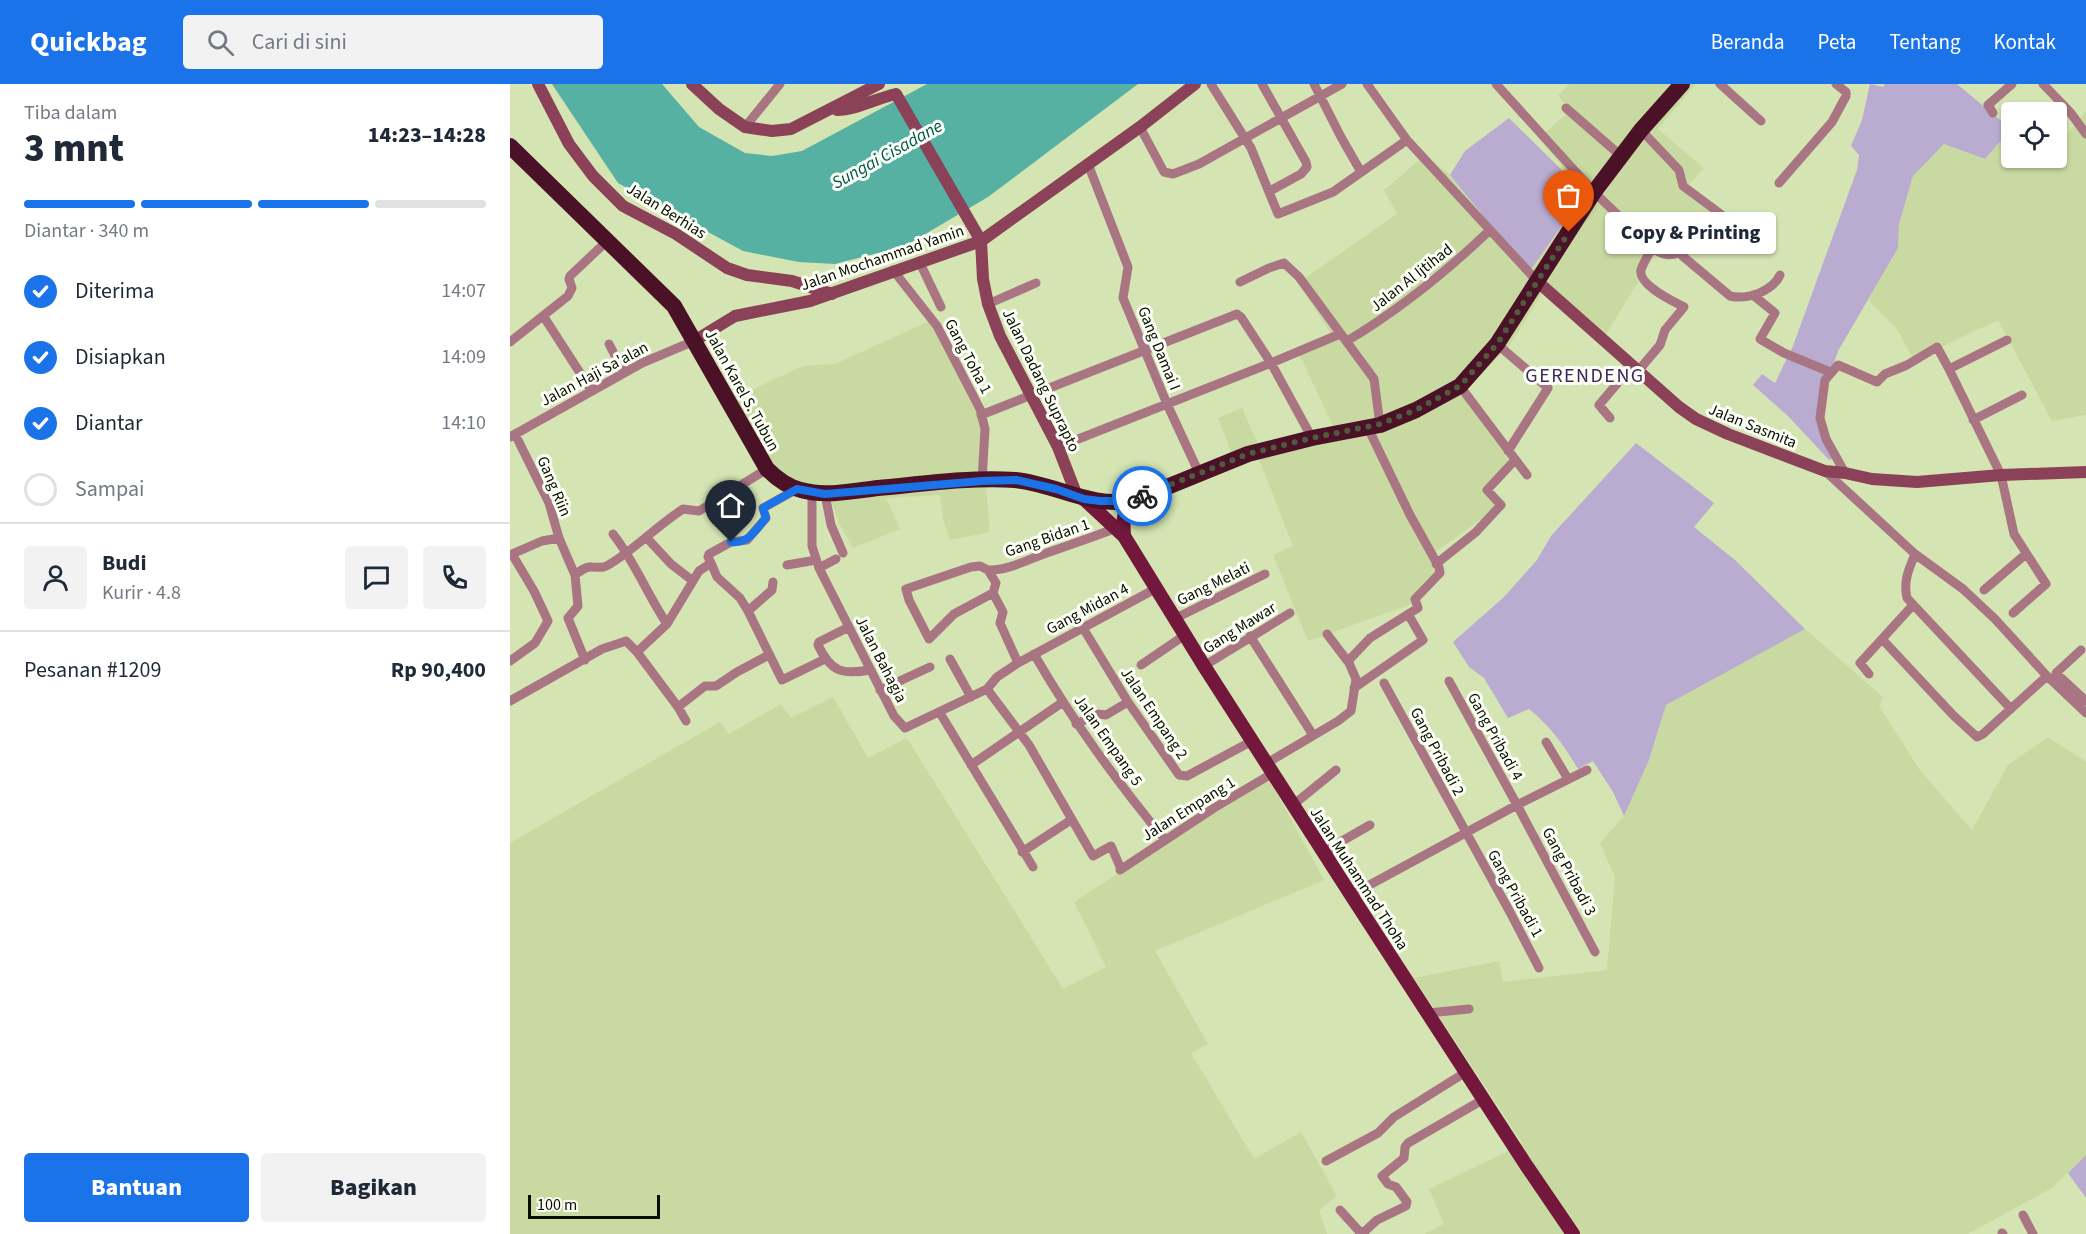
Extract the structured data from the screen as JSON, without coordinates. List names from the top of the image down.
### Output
{
  "streets": {
    "highway": ["Jalan Karel S. Tubun"],
    "main road": ["Jalan Muhammad Thoha"],
    "street": [
      "Jalan Berhias",
      "Jalan Mochammad Yamin",
      "Jalan Al Ijtihad",
      "Gang Damai I",
      "Gang Toha 1",
      "Jalan Haji Sa'alan",
      "Jalan Dadang Suprapto",
      "Jalan Sasmita",
      "Gang Riin",
      "Gang Bidan 1",
      "Gang Melati",
      "Gang Midan 4",
      "Gang Mawar",
      "Jalan Bahagia",
      "Jalan Empang 2",
      "Gang Pribadi 4",
      "Jalan Empang 5",
      "Gang Pribadi 2",
      "Jalan Empang 1",
      "Gang Pribadi 3",
      "Gang Pribadi 1"
    ]
  },
  "crossings": [
    ["Jalan Berhias", "Jalan Mochammad Yamin"],
    ["Jalan Mochammad Yamin", "Gang Toha 1"],
    ["Jalan Mochammad Yamin", "Jalan Haji Sa'alan"],
    ["Jalan Mochammad Yamin", "Jalan Dadang Suprapto"],
    ["Jalan Mochammad Yamin", "Jalan Karel S. Tubun"],
    ["Jalan Al Ijtihad", "Gang Damai I"],
    ["Jalan Al Ijtihad", "Gang Toha 1"],
    ["Jalan Al Ijtihad", "Jalan Dadang Suprapto"],
    ["Jalan Al Ijtihad", "Jalan Sasmita"],
    ["Gang Damai I", "Gang Toha 1"],
    ["Gang Toha 1", "Jalan Dadang Suprapto"],
    ["Jalan Haji Sa'alan", "Jalan Karel S. Tubun"],
    ["Jalan Haji Sa'alan", "Gang Riin"],
    ["Jalan Dadang Suprapto", "Jalan Muhammad Thoha"],
    ["Jalan Karel S. Tubun", "Jalan Bahagia"],
    ["Gang Bidan 1", "Jalan Muhammad Thoha"],
    ["Gang Melati", "Jalan Muhammad Thoha"],
    ["Gang Midan 4", "Jalan Bahagia"],
    ["Gang Midan 4", "Jalan Empang 2"],
    ["Gang Midan 4", "Jalan Empang 5"],
    ["Gang Midan 4", "Jalan Muhammad Thoha"],
    ["Gang Mawar", "Jalan Muhammad Thoha"],
    ["Jalan Bahagia", "Jalan Empang 5"],
    ["Jalan Empang 2", "Jalan Muhammad Thoha"],
    ["Gang Pribadi 4", "Gang Pribadi 3"],
    ["Jalan Empang 5", "Jalan Empang 1"],
    ["Gang Pribadi 2", "Gang Pribadi 1"],
    ["Jalan Empang 1", "Jalan Muhammad Thoha"]
  ],
  "districts": ["GERENDENG"],
  "water": ["Sungai Cisadane"],
  "places": ["Copy & Printing"],
  "scale_bar": "100 m",
  "page": {
    "header": "Quickbag",
    "search": "Cari di sini",
    "nav": [
      "Beranda",
      "Peta",
      "Tentang",
      "Kontak"
    ],
    "heading": ["3 mnt", "Tiba dalam", "14:23–14:28"],
    "panel": [
      "Budi",
      "Kurir · 4.8",
      "Pesanan #1209",
      "Rp 90,400"
    ],
    "bar": "Diantar · 340 m",
    "bubble": "Copy & Printing",
    "list": [
      ["Diterima", "14:07"],
      ["Disiapkan", "14:09"],
      ["Diantar", "14:10"],
      "Sampai"
    ],
    "buttons": ["Bantuan", "Bagikan"],
    "scale": "100 m"
  }
}
